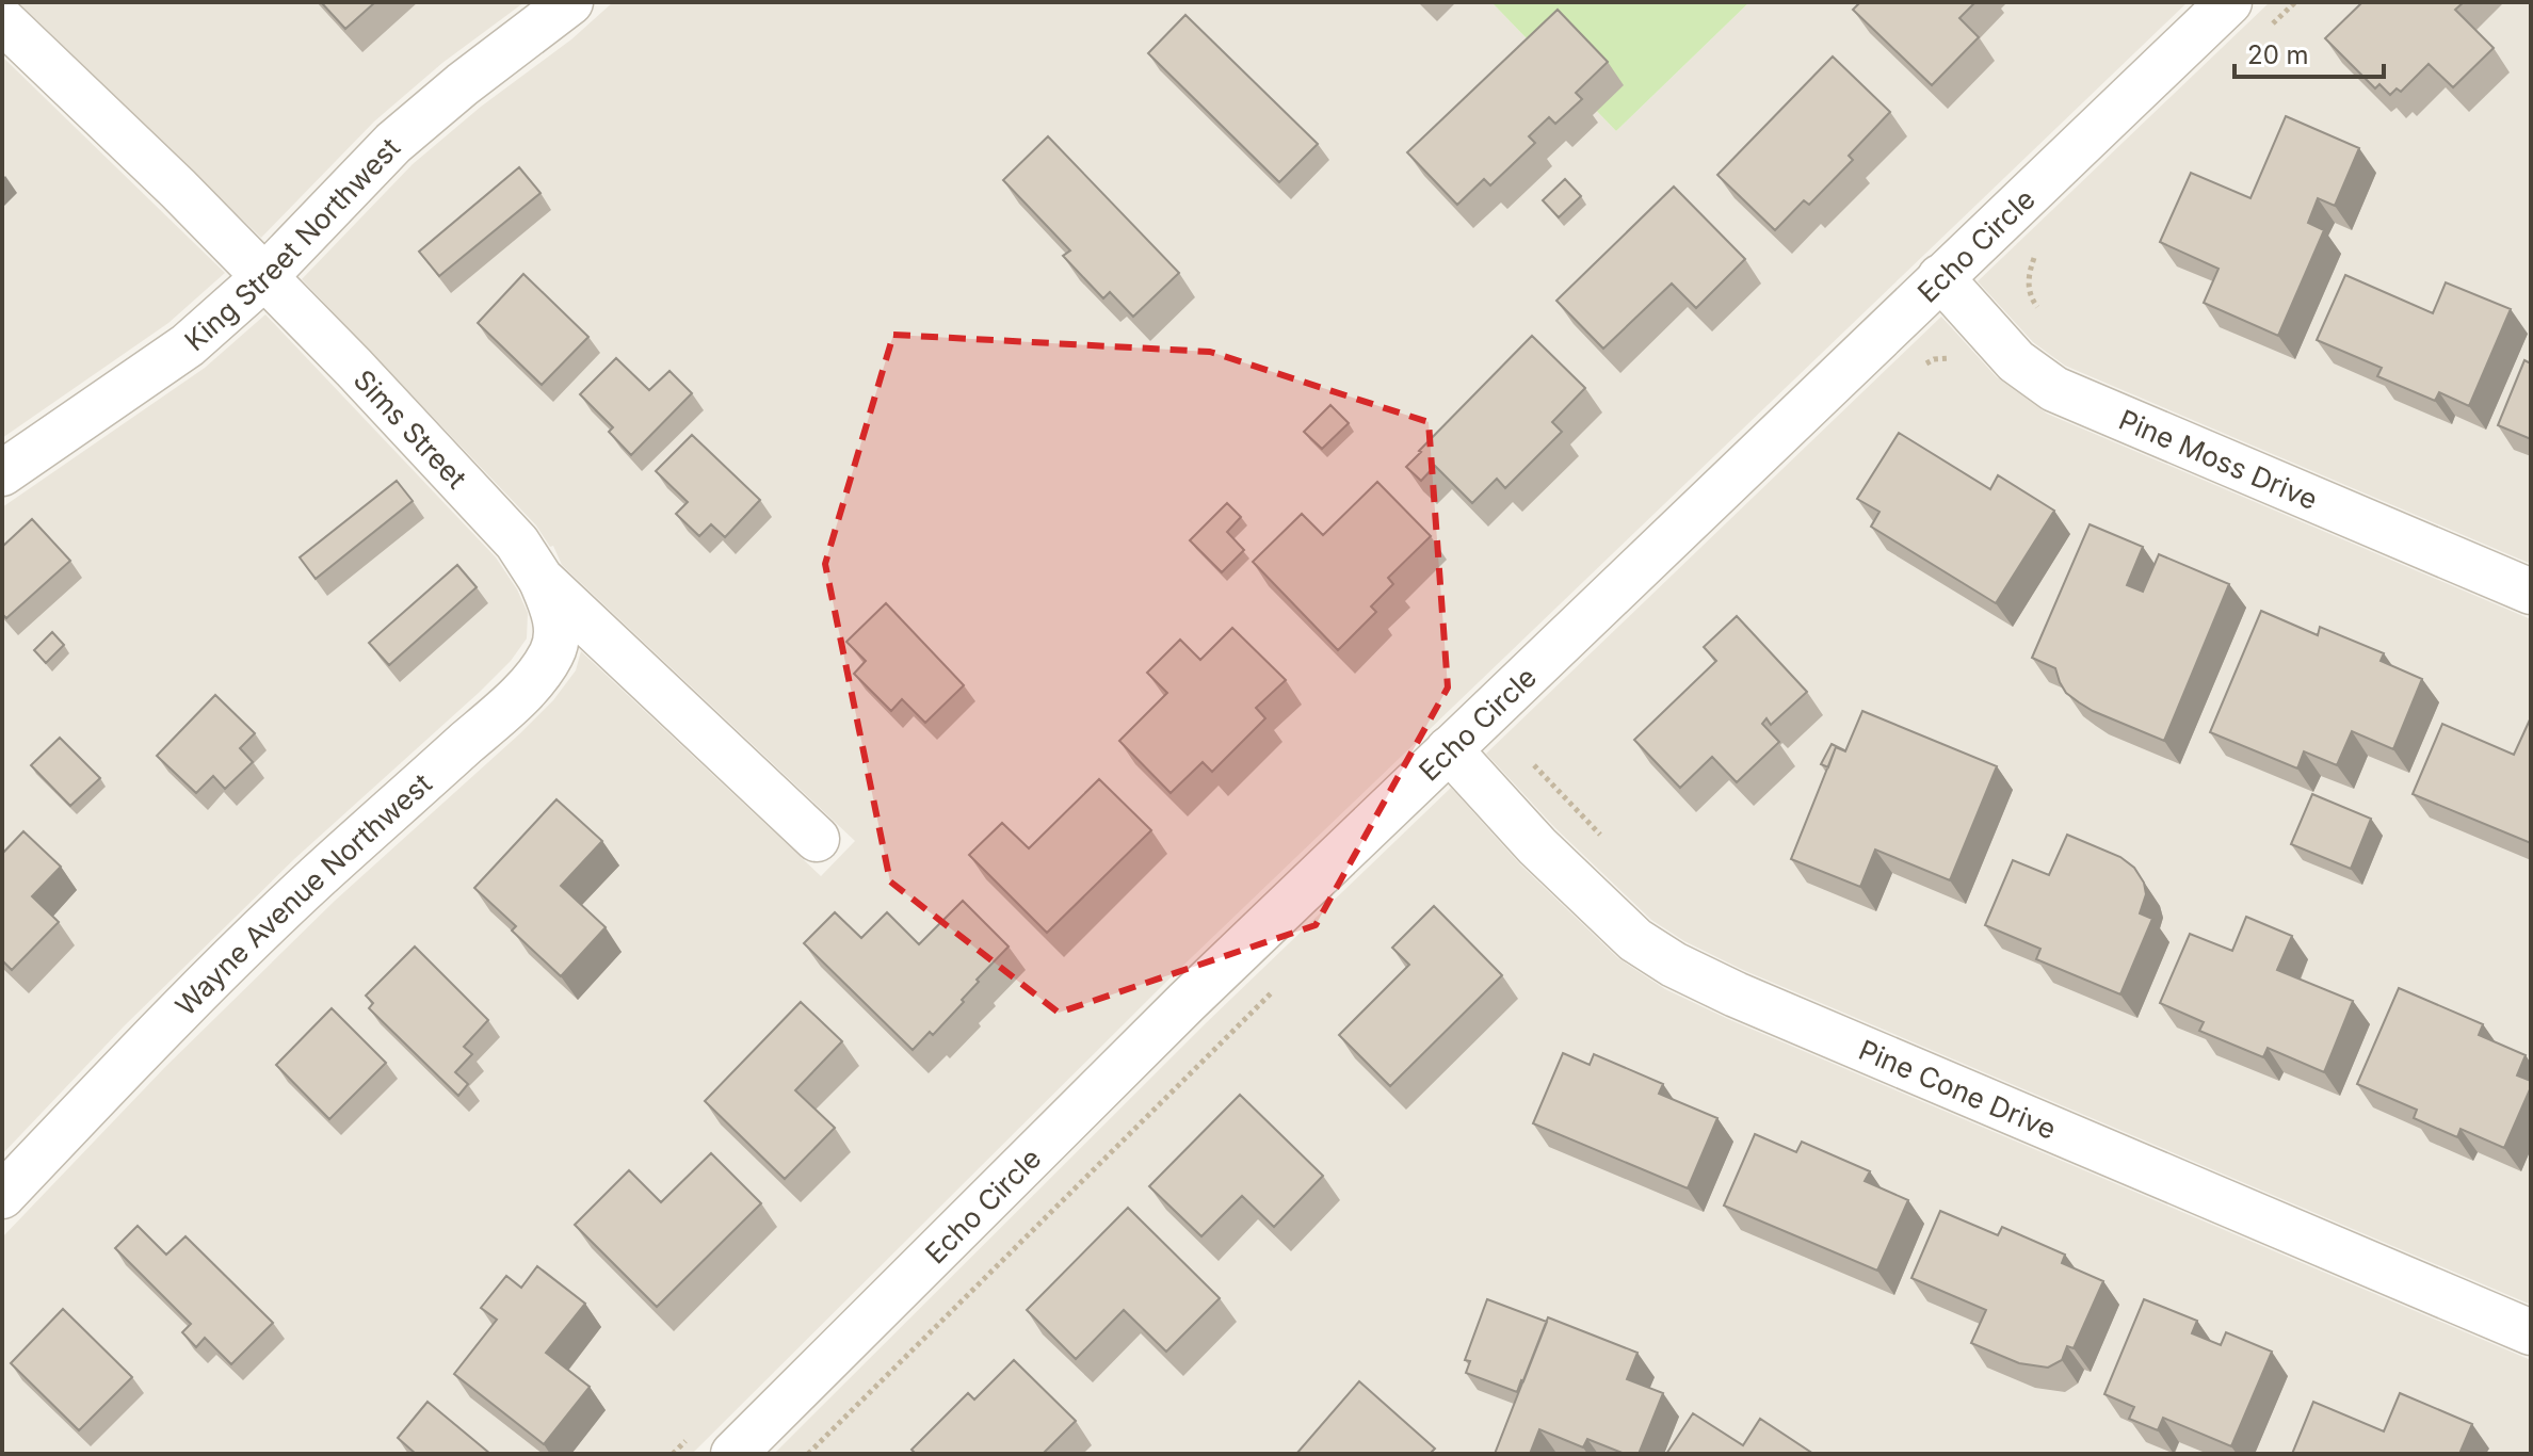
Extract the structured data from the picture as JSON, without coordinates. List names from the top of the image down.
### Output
{
  "streets": {
    "street": [
      "King Street Northwest",
      "Echo Circle",
      "Sims Street",
      "Pine Moss Drive",
      "Wayne Avenue Northwest",
      "Pine Cone Drive"
    ]
  },
  "crossings": [
    ["King Street Northwest", "Sims Street"],
    ["Echo Circle", "Pine Moss Drive"],
    ["Echo Circle", "Pine Cone Drive"],
    ["Sims Street", "Wayne Avenue Northwest"]
  ],
  "scale_bar": "20 m"
}
